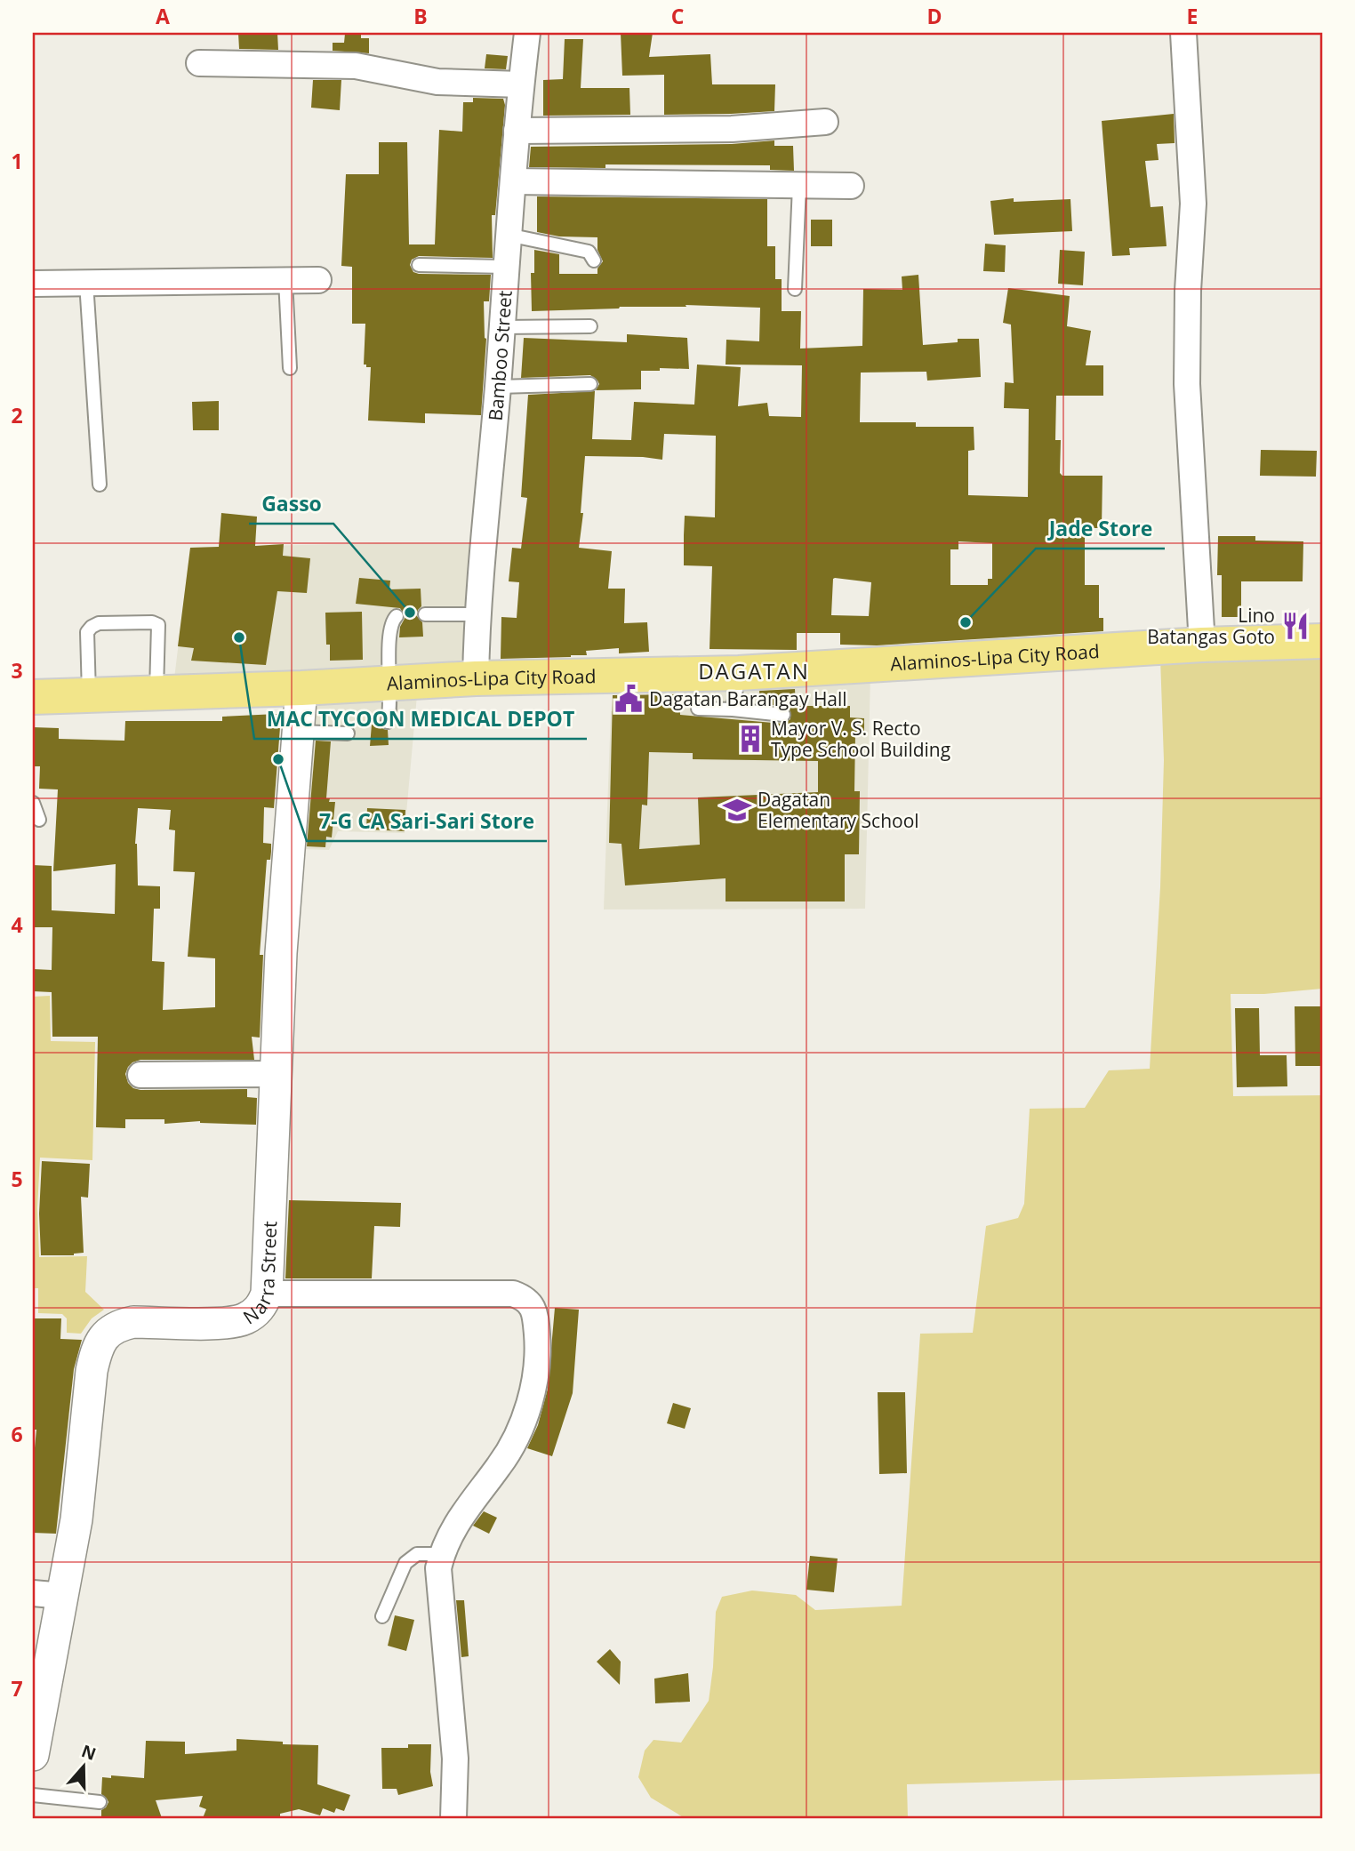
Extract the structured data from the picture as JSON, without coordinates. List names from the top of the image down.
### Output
{
  "streets": {
    "main road": ["Alaminos-Lipa City Road"],
    "street": ["Bamboo Street", "Narra Street"]
  },
  "crossings": [
    ["Bamboo Street", "Alaminos-Lipa City Road"],
    ["Alaminos-Lipa City Road", "Narra Street"]
  ],
  "districts": ["DAGATAN"],
  "places": {
    "other": [
      "Gasso",
      "Jade Store",
      "MAC TYCOON MEDICAL DEPOT",
      "7-G CA Sari-Sari Store"
    ],
    "restaurant": ["Lino Batangas Goto"],
    "public building": ["Dagatan Barangay Hall"],
    "building": ["Mayor V. S. Recto Type School Building"],
    "school or university": ["Dagatan Elementary School"]
  },
  "north": "top",
  "grid": {
    "columns": [
      "A",
      "B",
      "C",
      "D",
      "E"
    ],
    "rows": [
      "1",
      "2",
      "3",
      "4",
      "5",
      "6",
      "7"
    ]
  }
}
